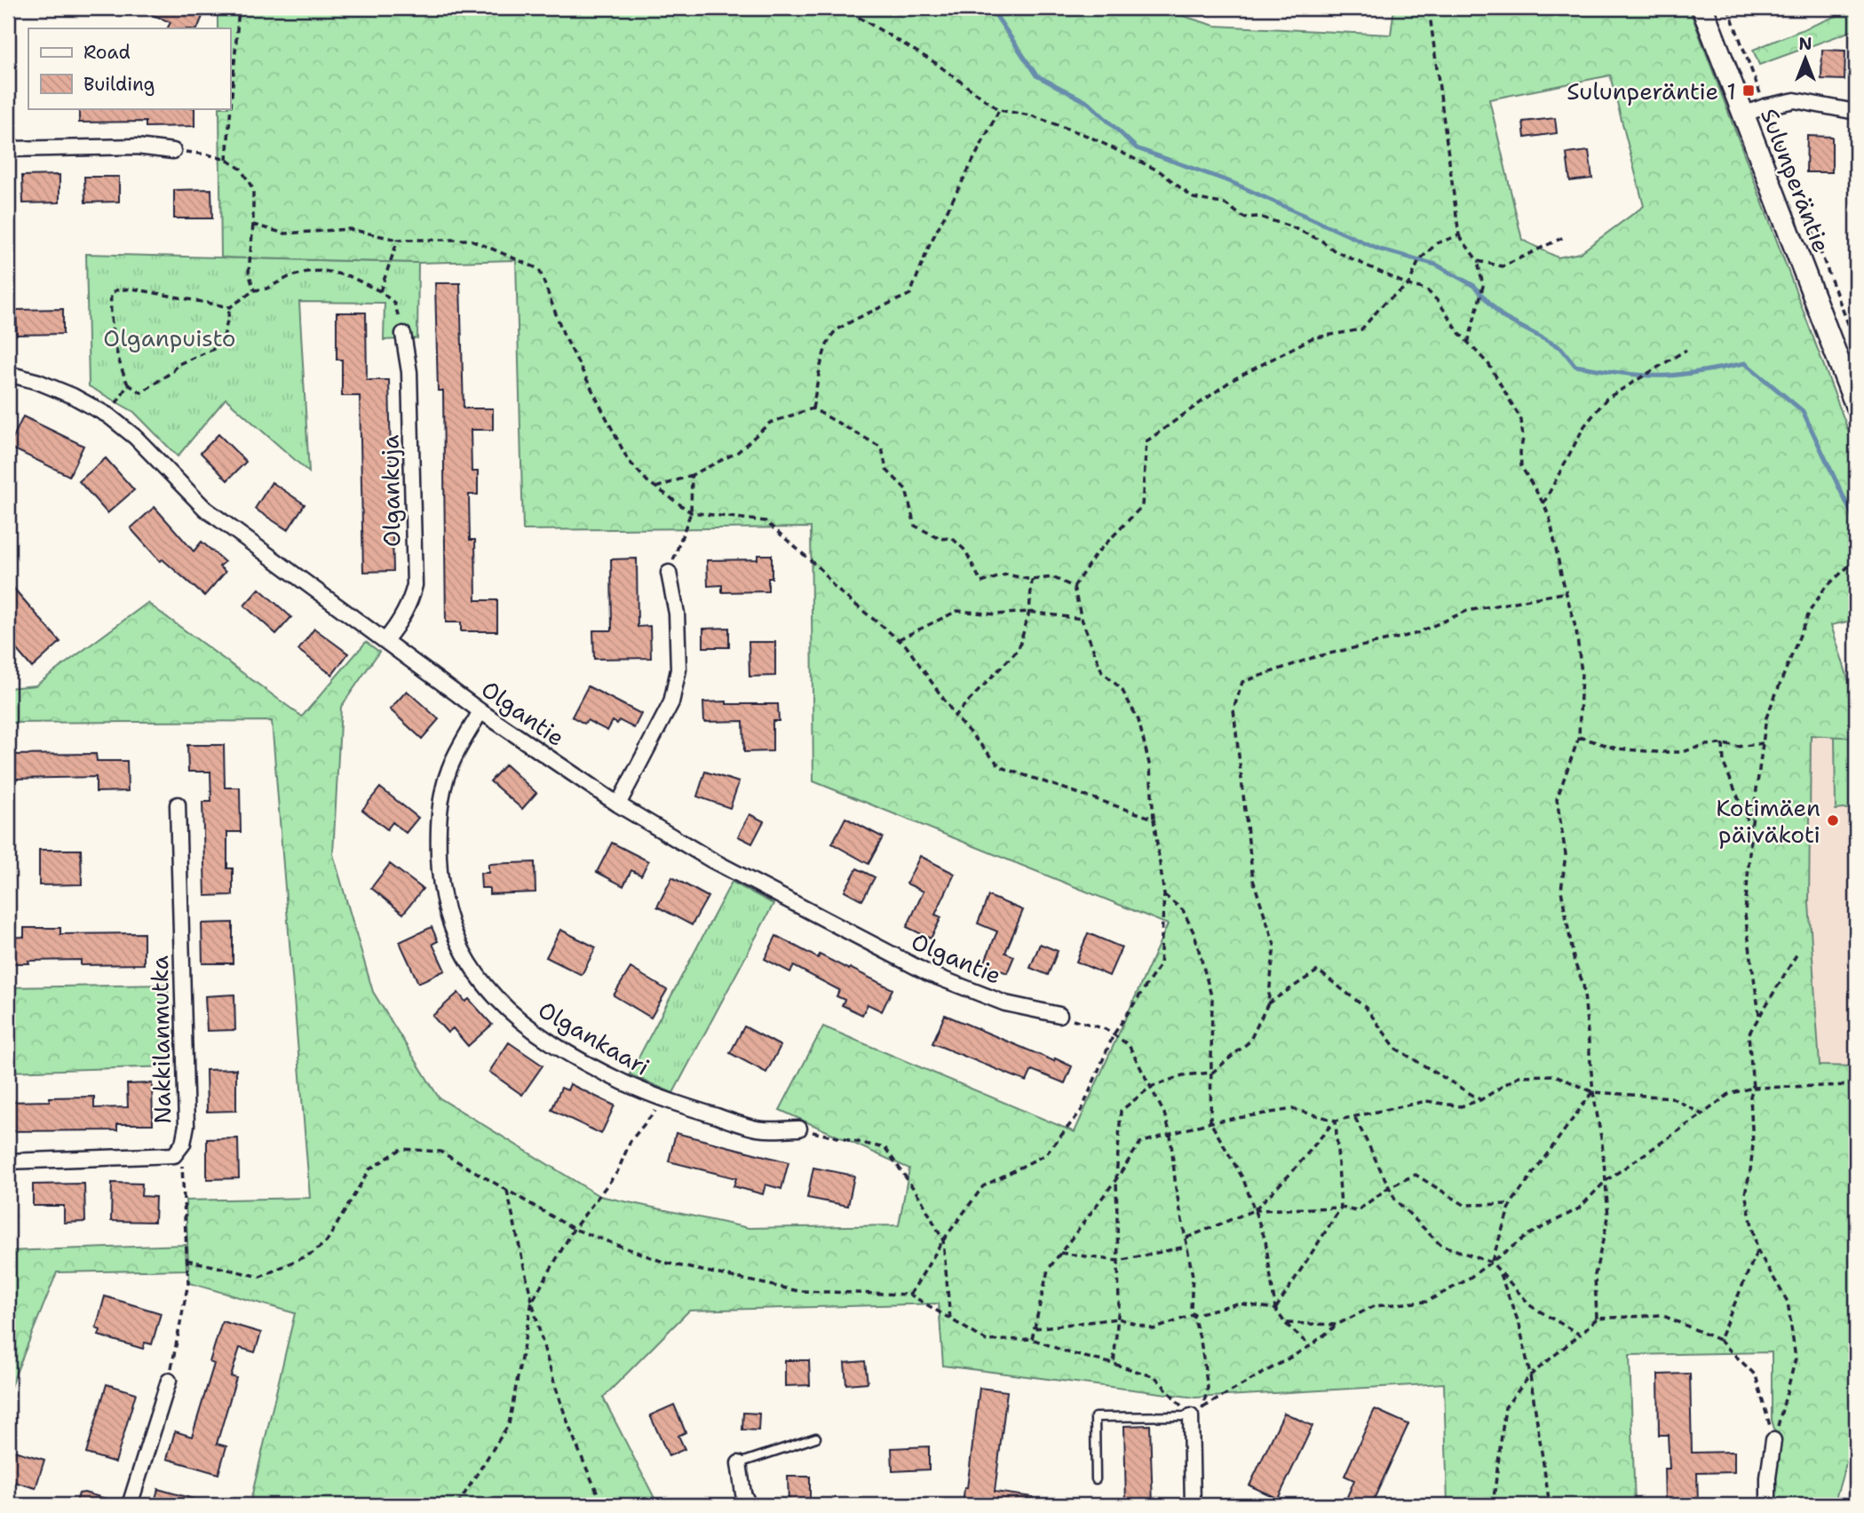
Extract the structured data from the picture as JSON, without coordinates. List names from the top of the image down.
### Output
{
  "streets": {
    "street": [
      "Sulunperäntie",
      "Olgankuja",
      "Olgantie",
      "Olgankaari",
      "Nakkilanmutka"
    ]
  },
  "crossings": [
    ["Olgankuja", "Olgantie"],
    ["Olgantie", "Olgankaari"]
  ],
  "parks": ["Olganpuisto"],
  "places": {
    "transit": ["Sulunperäntie 1"],
    "other": ["Kotimäen päiväkoti"]
  },
  "legend": ["Road", "Building"],
  "north": "top"
}
